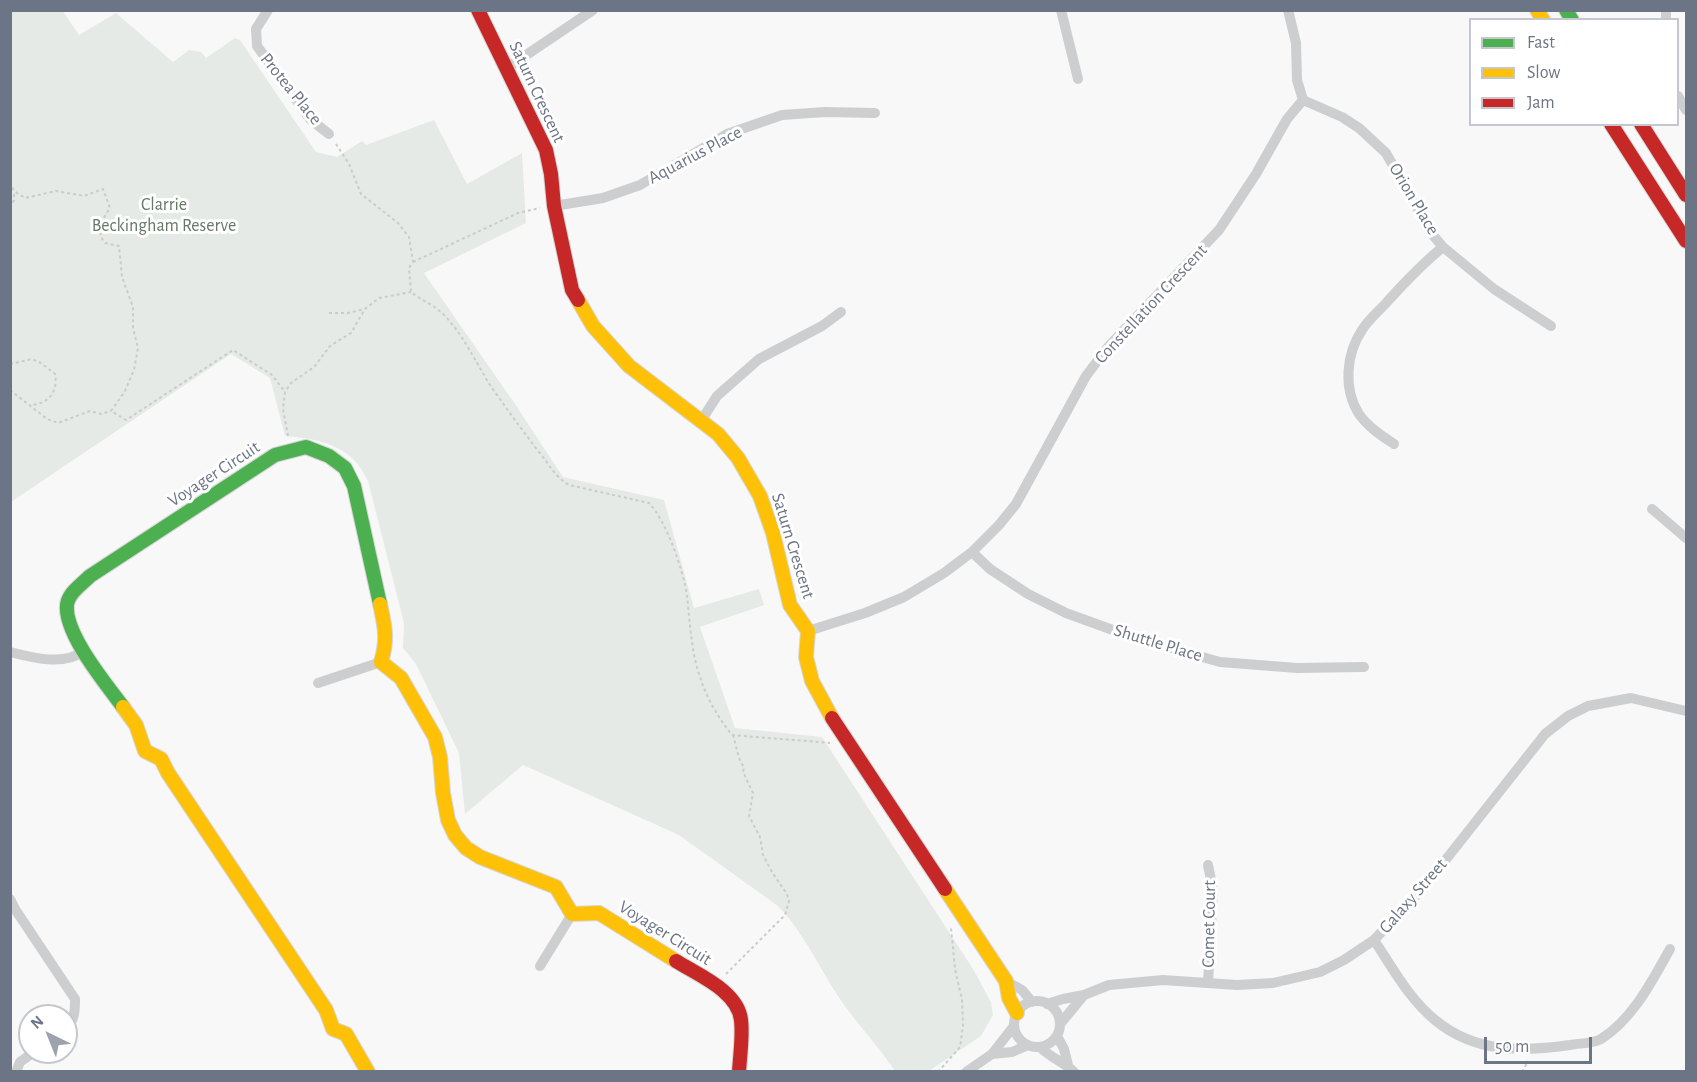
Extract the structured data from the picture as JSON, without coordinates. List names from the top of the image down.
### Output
{
  "streets": {
    "street": [
      "Protea Place",
      "Saturn Crescent",
      "Aquarius Place",
      "Orion Place",
      "Constellation Crescent",
      "Voyager Circuit",
      "Shuttle Place",
      "Galaxy Street",
      "Comet Court"
    ]
  },
  "crossings": [
    ["Saturn Crescent", "Aquarius Place"],
    ["Saturn Crescent", "Constellation Crescent"],
    ["Orion Place", "Constellation Crescent"],
    ["Constellation Crescent", "Shuttle Place"],
    ["Galaxy Street", "Comet Court"]
  ],
  "parks": ["Clarrie Beckingham Reserve"],
  "legend": ["Fast", "Slow", "Jam"],
  "scale_bar": "50 m",
  "north": "top left"
}
